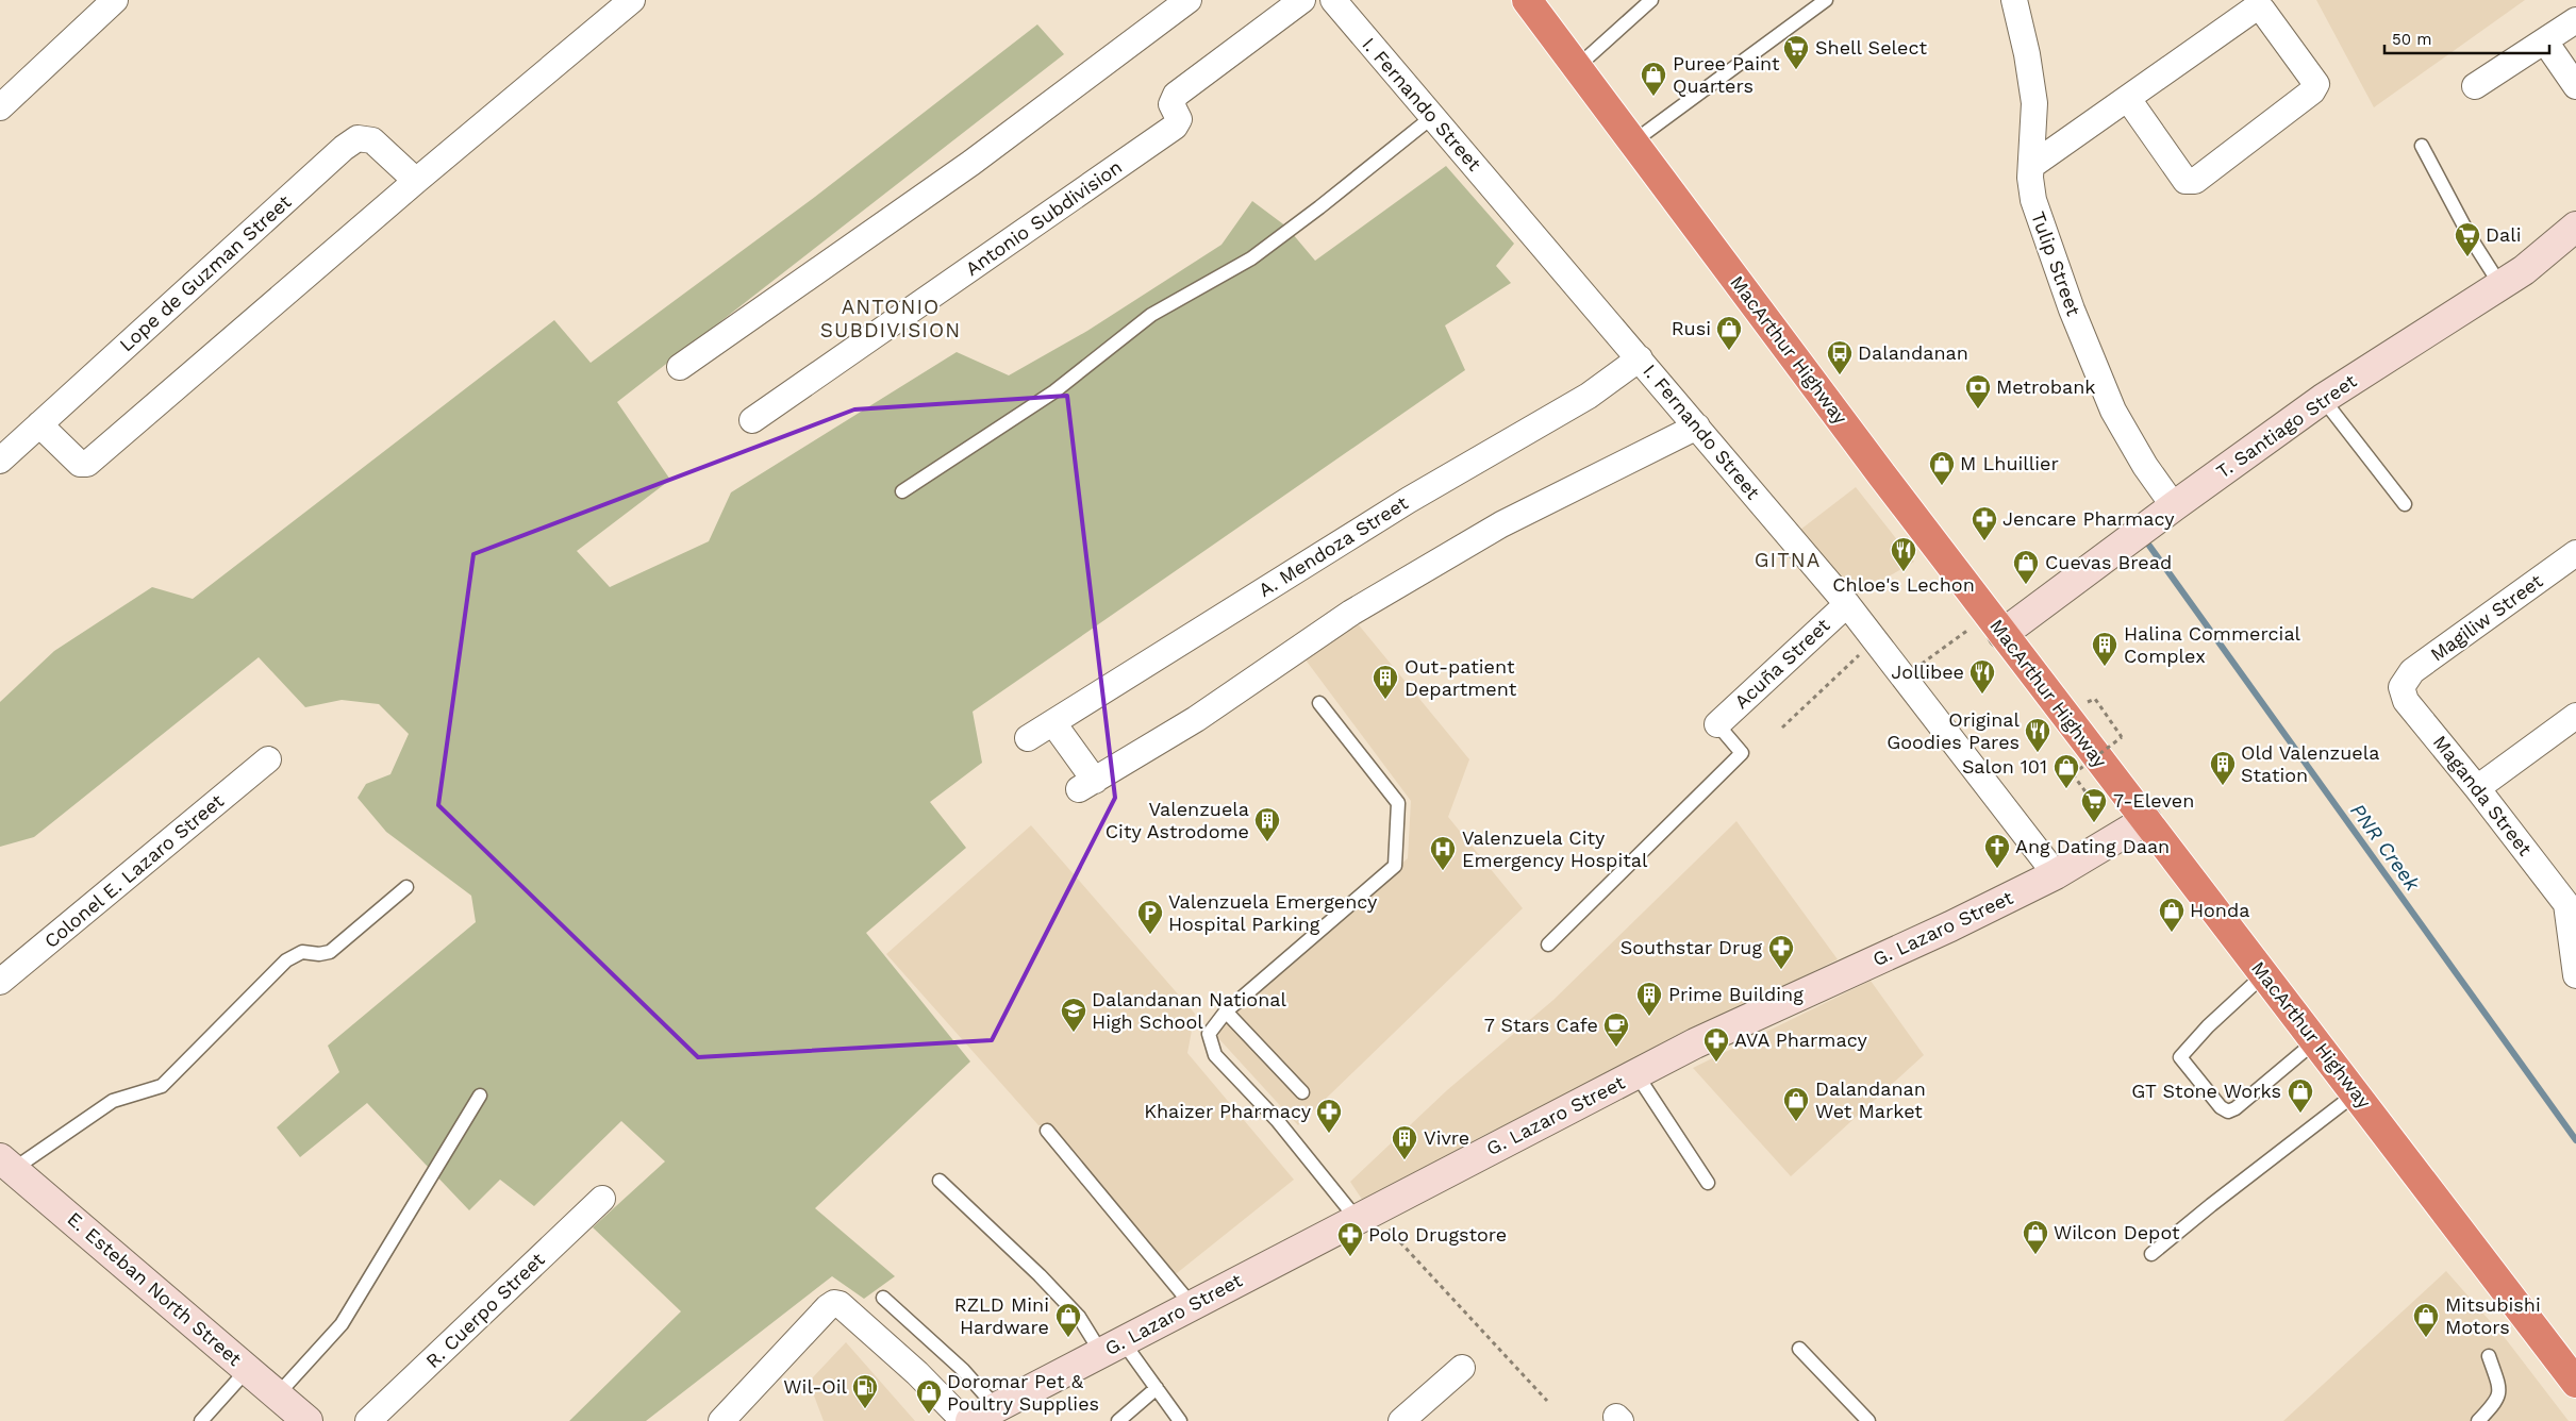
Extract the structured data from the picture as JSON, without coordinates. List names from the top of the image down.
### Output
{
  "streets": {
    "highway": ["MacArthur Highway"],
    "street": [
      "I. Fernando Street",
      "Antonio Subdivision",
      "Tulip Street",
      "Lope de Guzman Street",
      "T. Santiago Street",
      "A. Mendoza Street",
      "Magiliw Street",
      "Acuña Street",
      "Maganda Street",
      "Colonel E. Lazaro Street",
      "G. Lazaro Street",
      "E. Esteban North Street",
      "R. Cuerpo Street"
    ]
  },
  "crossings": [
    ["I. Fernando Street", "A. Mendoza Street"],
    ["I. Fernando Street", "Acuña Street"],
    ["I. Fernando Street", "G. Lazaro Street"],
    ["Tulip Street", "T. Santiago Street"],
    ["MacArthur Highway", "T. Santiago Street"],
    ["MacArthur Highway", "G. Lazaro Street"],
    ["Magiliw Street", "Maganda Street"]
  ],
  "districts": ["ANTONIO SUBDIVISION", "GITNA"],
  "water": ["PNR Creek"],
  "places": {
    "supermarket": ["Shell Select", "Dali", "7-Eleven"],
    "shop": [
      "Puree Paint Quarters",
      "Rusi",
      "M Lhuillier",
      "Cuevas Bread",
      "Salon 101",
      "Honda",
      "GT Stone Works",
      "Dalandanan Wet Market",
      "Wilcon Depot",
      "RZLD Mini Hardware",
      "Mitsubishi Motors",
      "Doromar Pet & Poultry Supplies"
    ],
    "bus stop": ["Dalandanan"],
    "bank": ["Metrobank"],
    "pharmacy": [
      "Jencare Pharmacy",
      "Southstar Drug",
      "AVA Pharmacy",
      "Khaizer Pharmacy",
      "Polo Drugstore"
    ],
    "restaurant": ["Chloe's Lechon", "Jollibee", "Original Goodies Pares"],
    "building": [
      "Halina Commercial Complex",
      "Out-patient Department",
      "Old Valenzuela Station",
      "Valenzuela City Astrodome",
      "Prime Building",
      "Vivre"
    ],
    "church": ["Ang Dating Daan"],
    "hospital": ["Valenzuela City Emergency Hospital"],
    "parking": ["Valenzuela Emergency Hospital Parking"],
    "school or university": ["Dalandanan National High School"],
    "cafe": ["7 Stars Cafe"],
    "fuel station": ["Wil-Oil"]
  },
  "scale_bar": "50 m"
}
